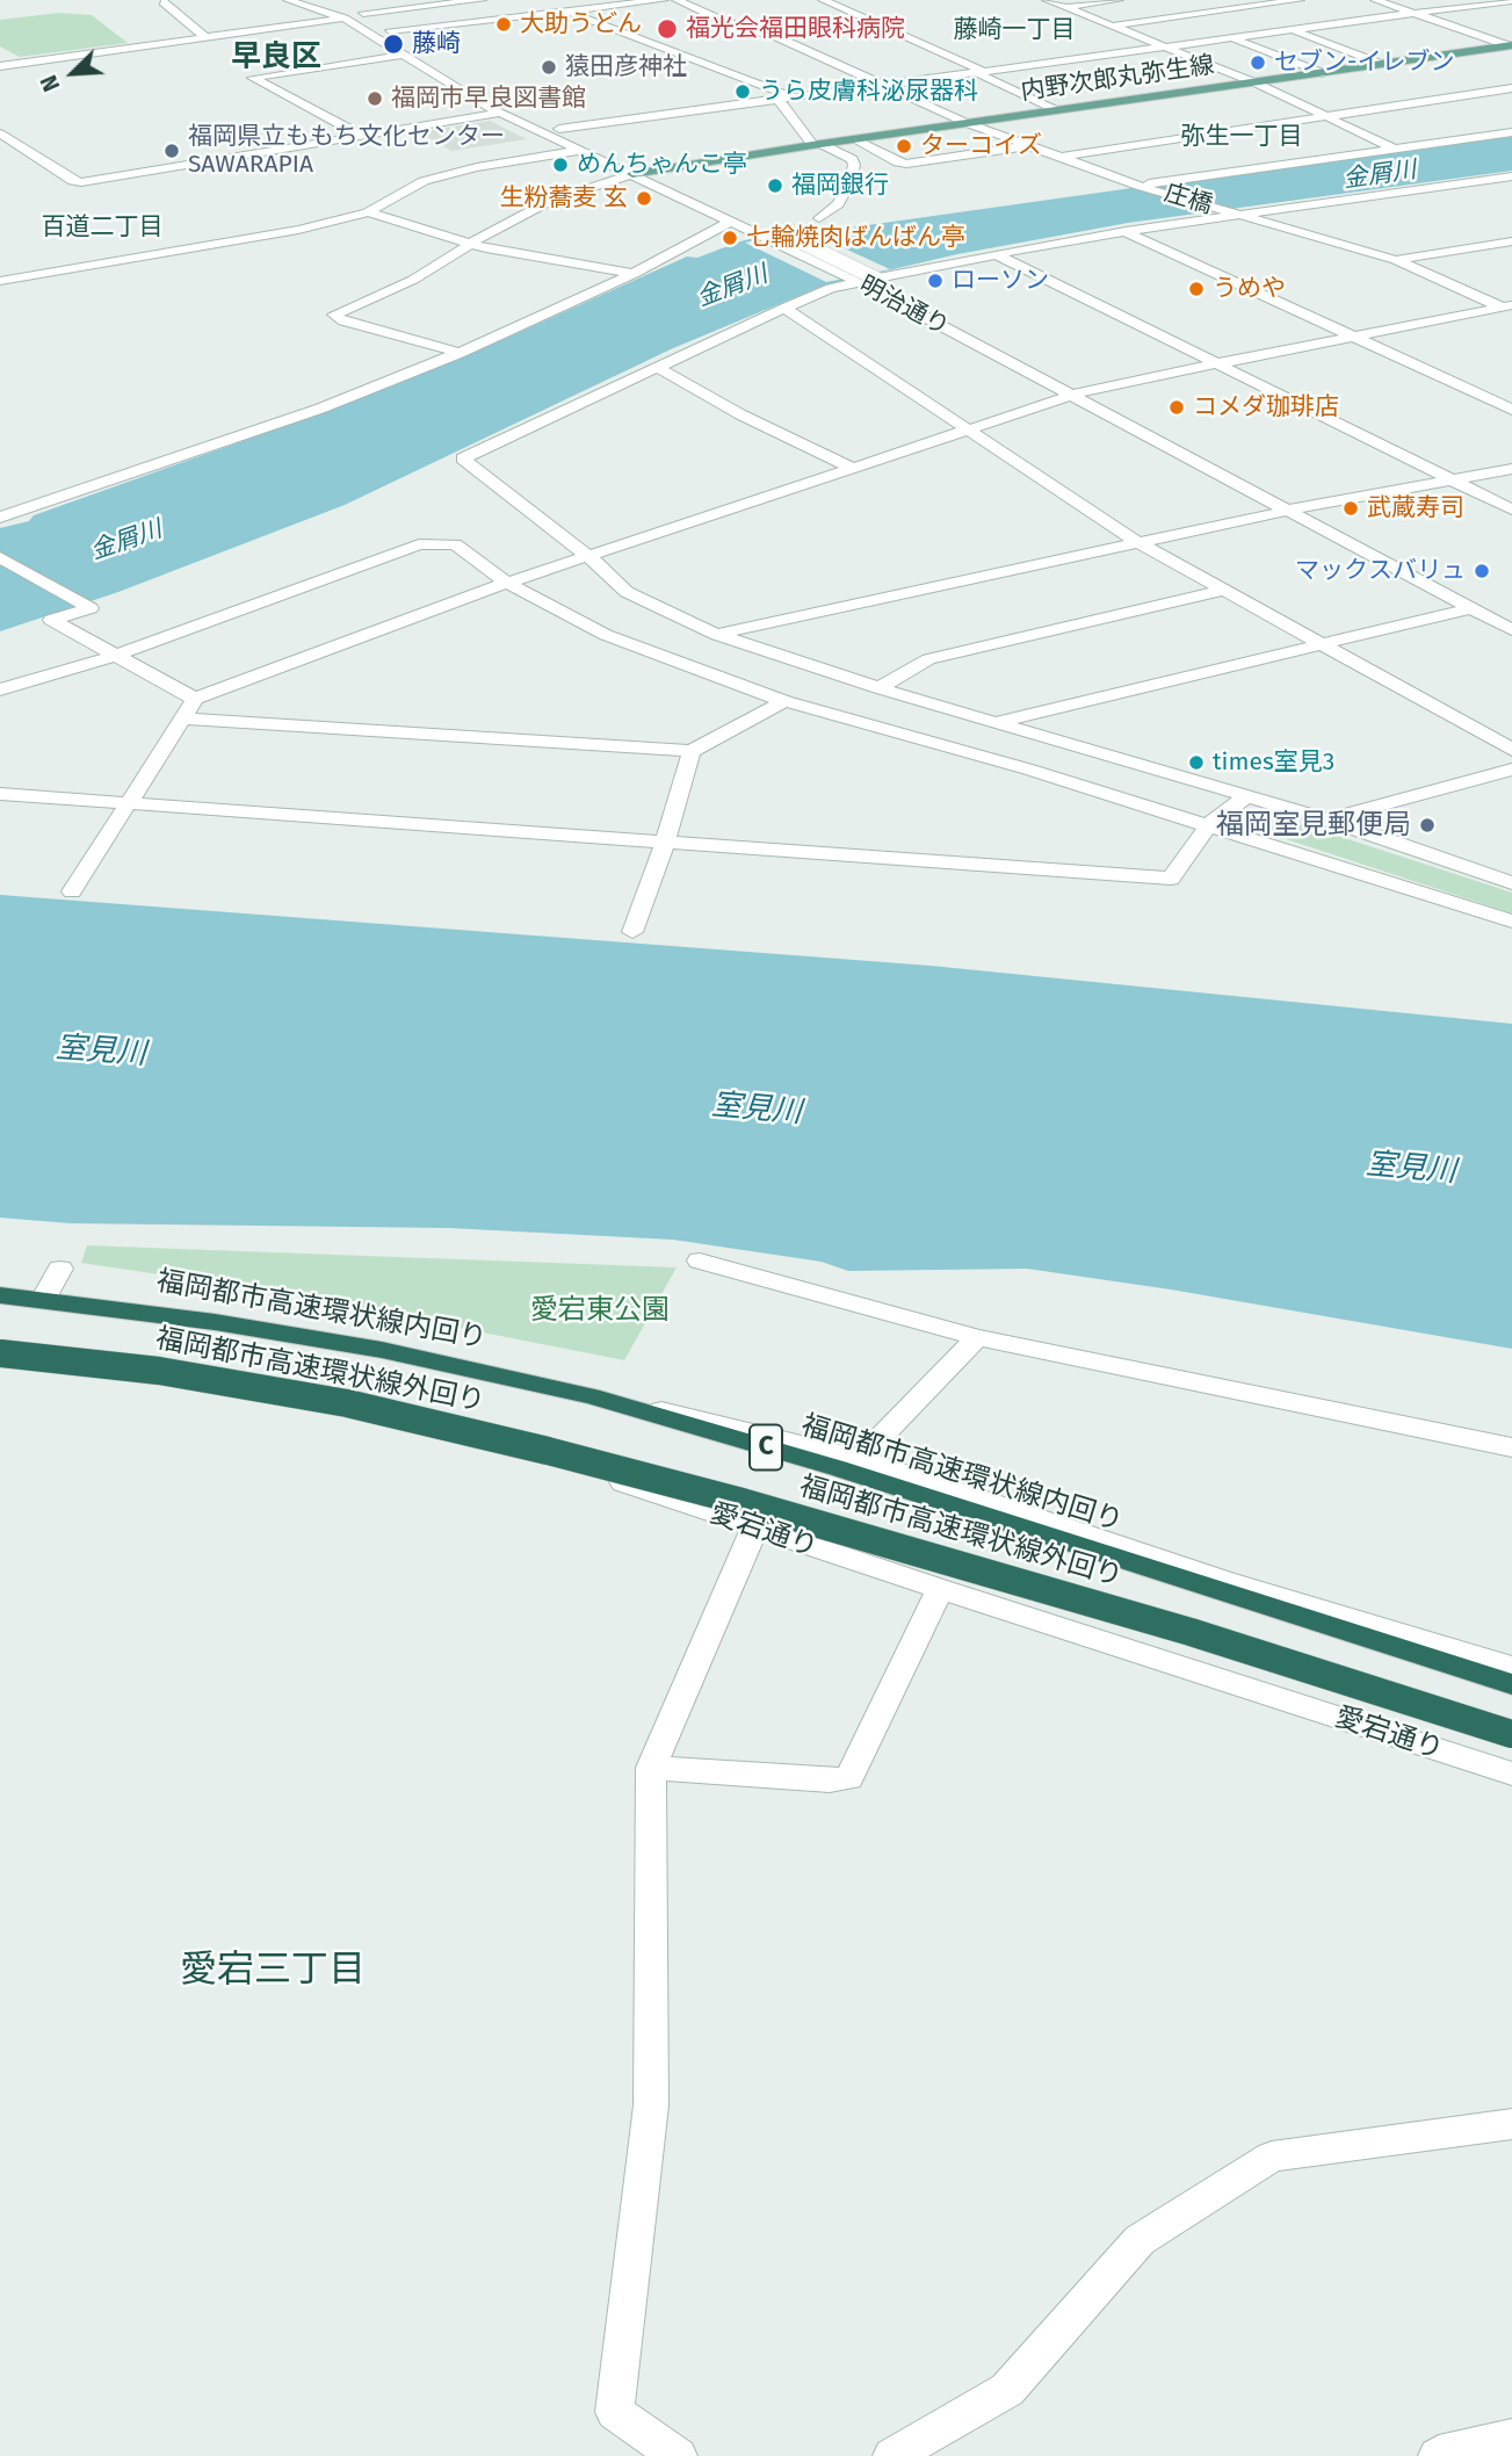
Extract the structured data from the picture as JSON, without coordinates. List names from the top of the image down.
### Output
{
  "streets": {
    "highway": ["福岡都市高速環状線内回り", "福岡都市高速環状線外回り", "C"],
    "main road": ["内野次郎丸弥生線"],
    "street": ["庄橋", "明治通り", "愛宕通り"]
  },
  "crossings": [
    ["内野次郎丸弥生線", "庄橋"],
    ["内野次郎丸弥生線", "明治通り"],
    ["福岡都市高速環状線外回り", "愛宕通り"]
  ],
  "districts": [
    "藤崎一丁目",
    "早良区",
    "弥生一丁目",
    "百道二丁目",
    "愛宕三丁目"
  ],
  "water": ["金屑川", "室見川"],
  "parks": ["愛宕東公園"],
  "places": [
    "大助うどん",
    "福光会福田眼科病院",
    "藤崎",
    "セブン-イレブン",
    "猿田彦神社",
    "うら皮膚科泌尿器科",
    "福岡市早良図書館",
    "ターコイズ",
    "福岡県立ももち文化センター SAWARAPIA",
    "めんちゃんこ亭",
    "福岡銀行",
    "生粉蕎麦 玄",
    "七輪焼肉ばんばん亭",
    "ローソン",
    "うめや",
    "コメダ珈琲店",
    "武蔵寿司",
    "マックスバリュ",
    "times室見3",
    "福岡室見郵便局"
  ],
  "north": "bottom left"
}
